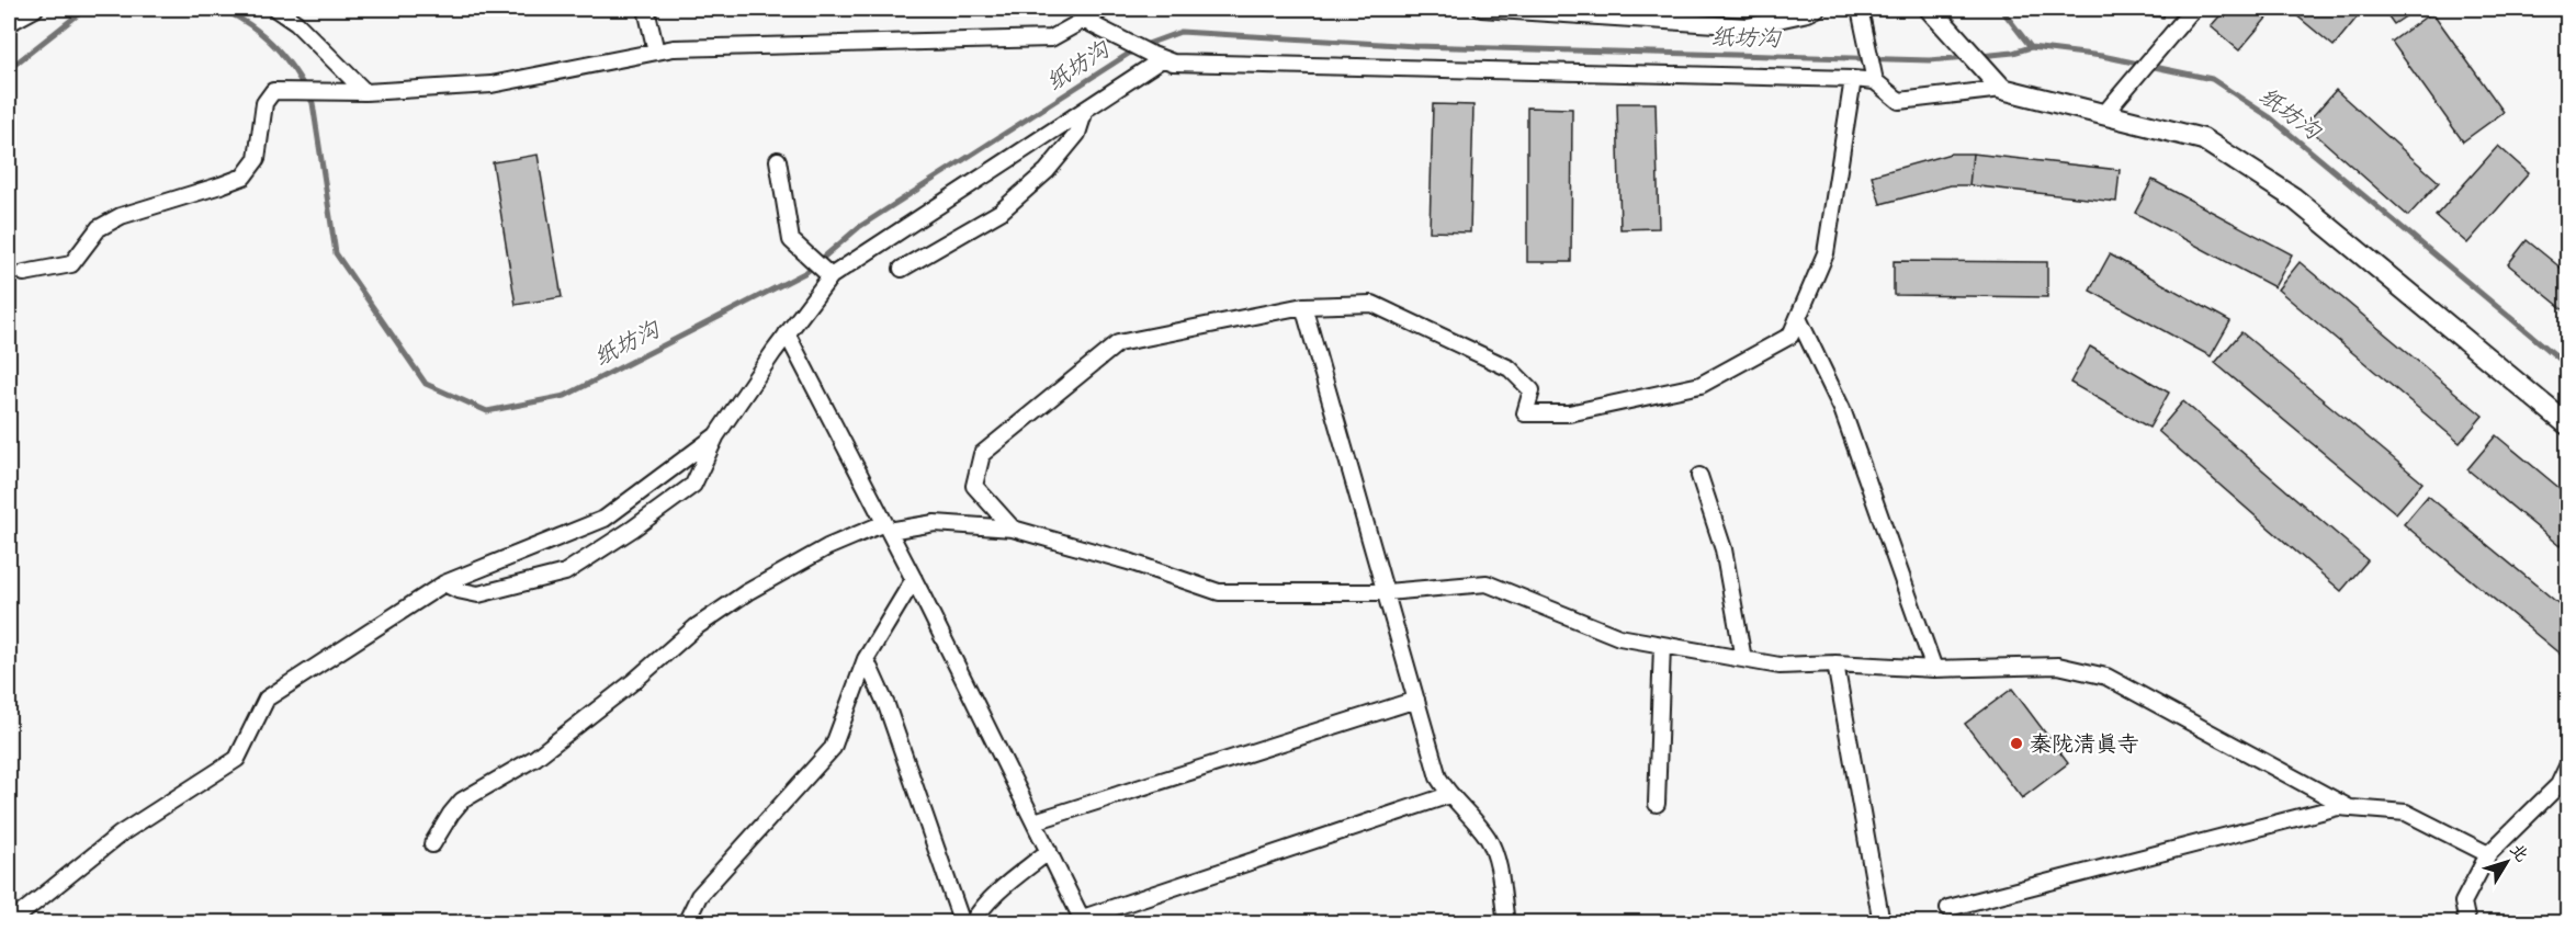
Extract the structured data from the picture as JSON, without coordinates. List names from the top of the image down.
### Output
{
  "water": ["纸坊沟"],
  "places": ["秦陇清真寺"],
  "north": "top right"
}
